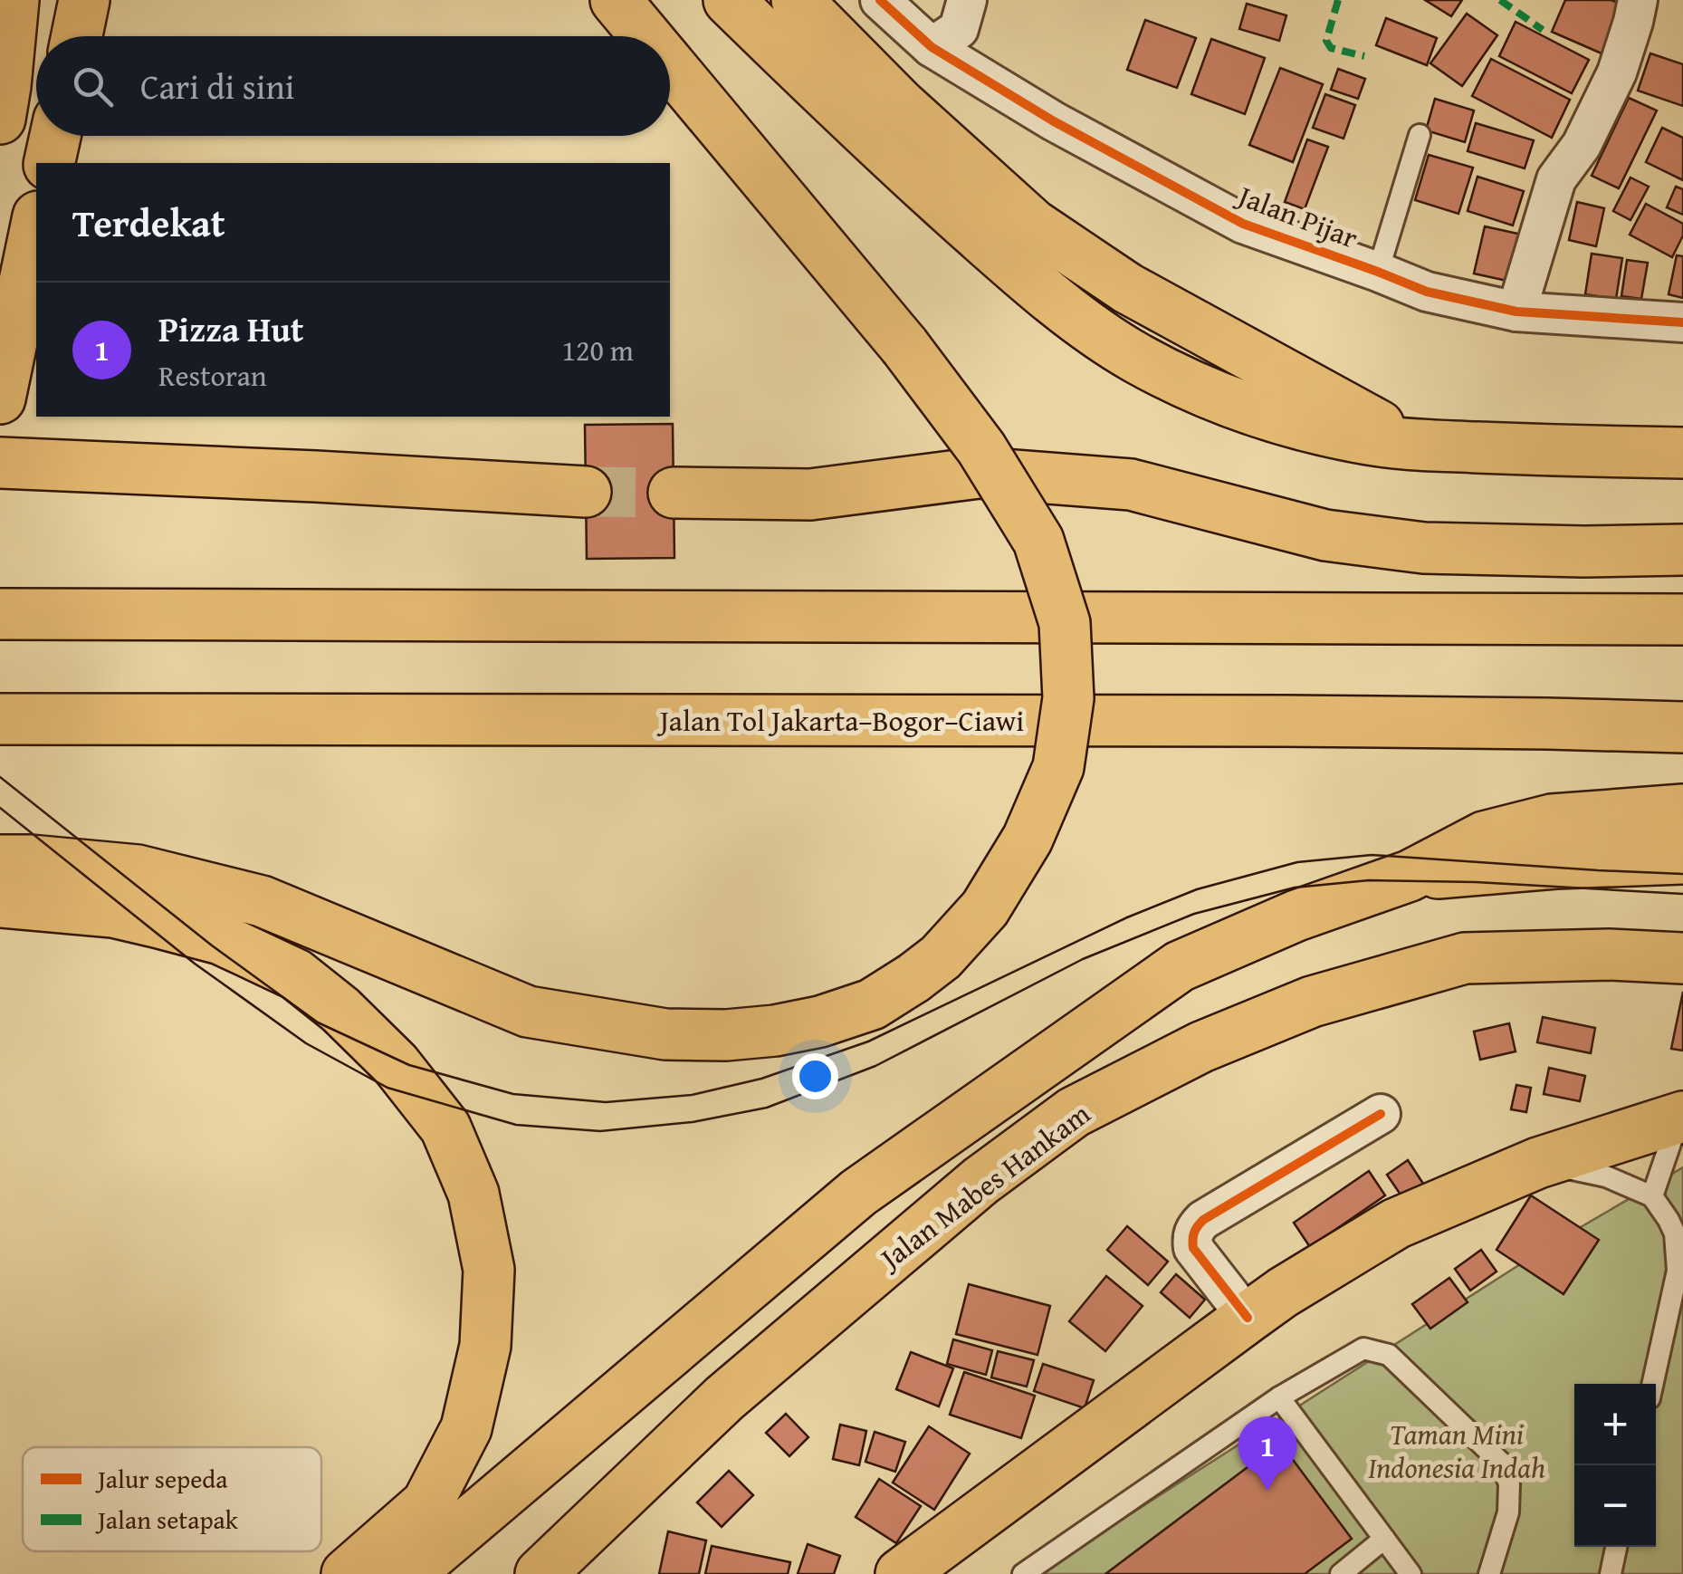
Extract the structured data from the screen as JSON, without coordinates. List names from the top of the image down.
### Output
{
  "streets": {
    "main road": ["Jalan Tol Jakarta–Bogor–Ciawi", "Jalan Mabes Hankam"],
    "street": ["Jalan Pijar"]
  },
  "parks": ["Taman Mini Indonesia Indah"],
  "legend": ["Jalur sepeda", "Jalan setapak"],
  "page": {
    "search": "Cari di sini",
    "heading": "Terdekat",
    "list": [
      {
        "mark": "1",
        "name": "Pizza Hut",
        "note": "Restoran",
        "value": "120 m"
      }
    ],
    "map_buttons": ["+", "−"],
    "pins": "1"
  }
}
